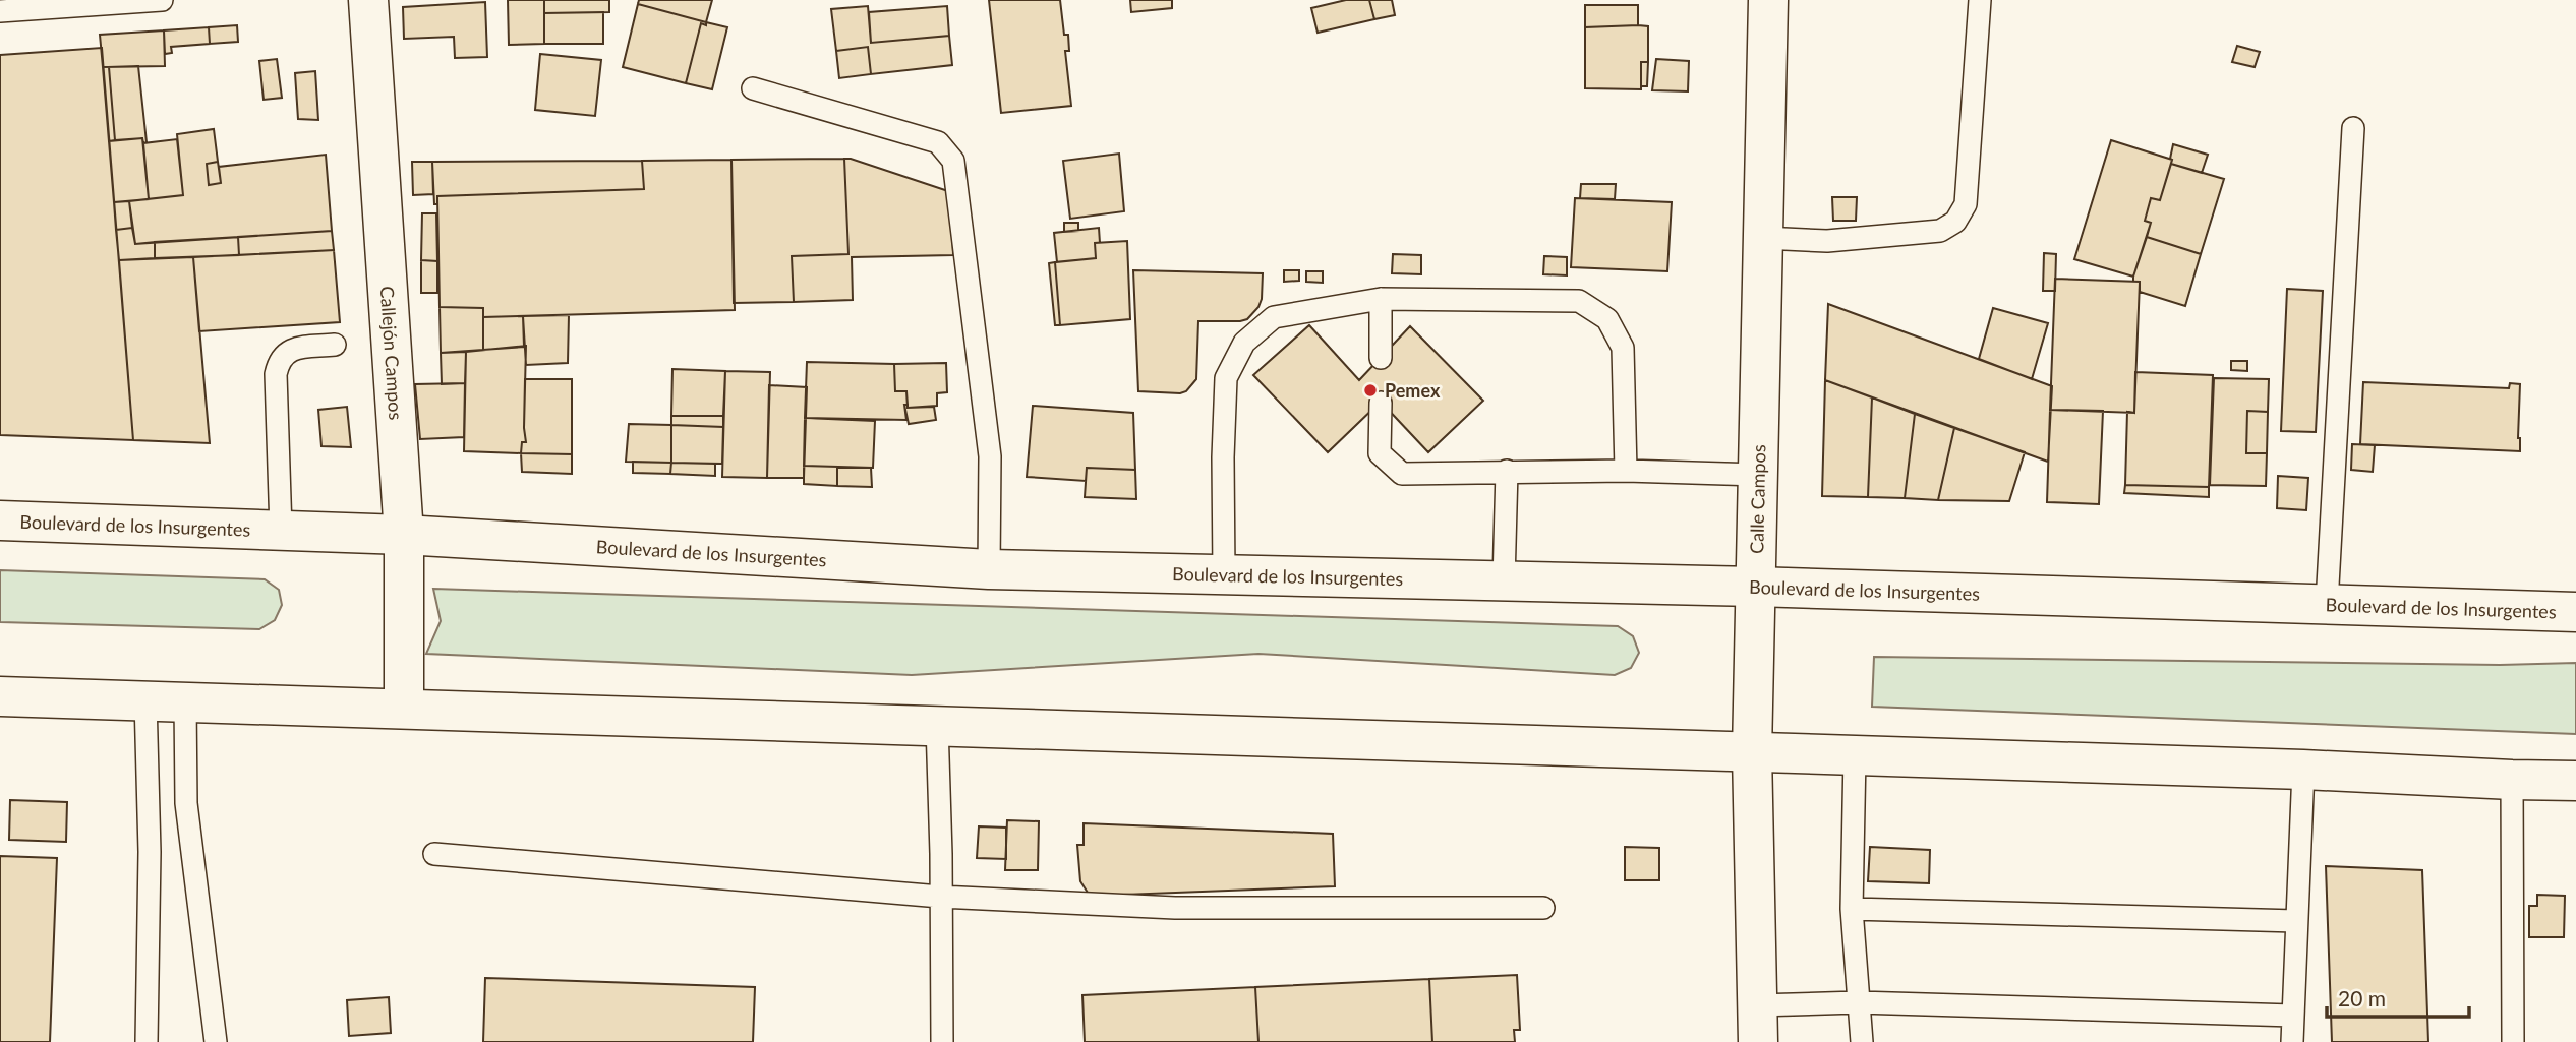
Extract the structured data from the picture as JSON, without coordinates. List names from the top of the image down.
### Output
{
  "streets": {
    "main road": ["Callejón Campos", "Calle Campos", "Boulevard de los Insurgentes"]
  },
  "crossings": [
    ["Callejón Campos", "Boulevard de los Insurgentes"],
    ["Calle Campos", "Boulevard de los Insurgentes"]
  ],
  "places": ["Pemex"],
  "scale_bar": "20 m"
}
